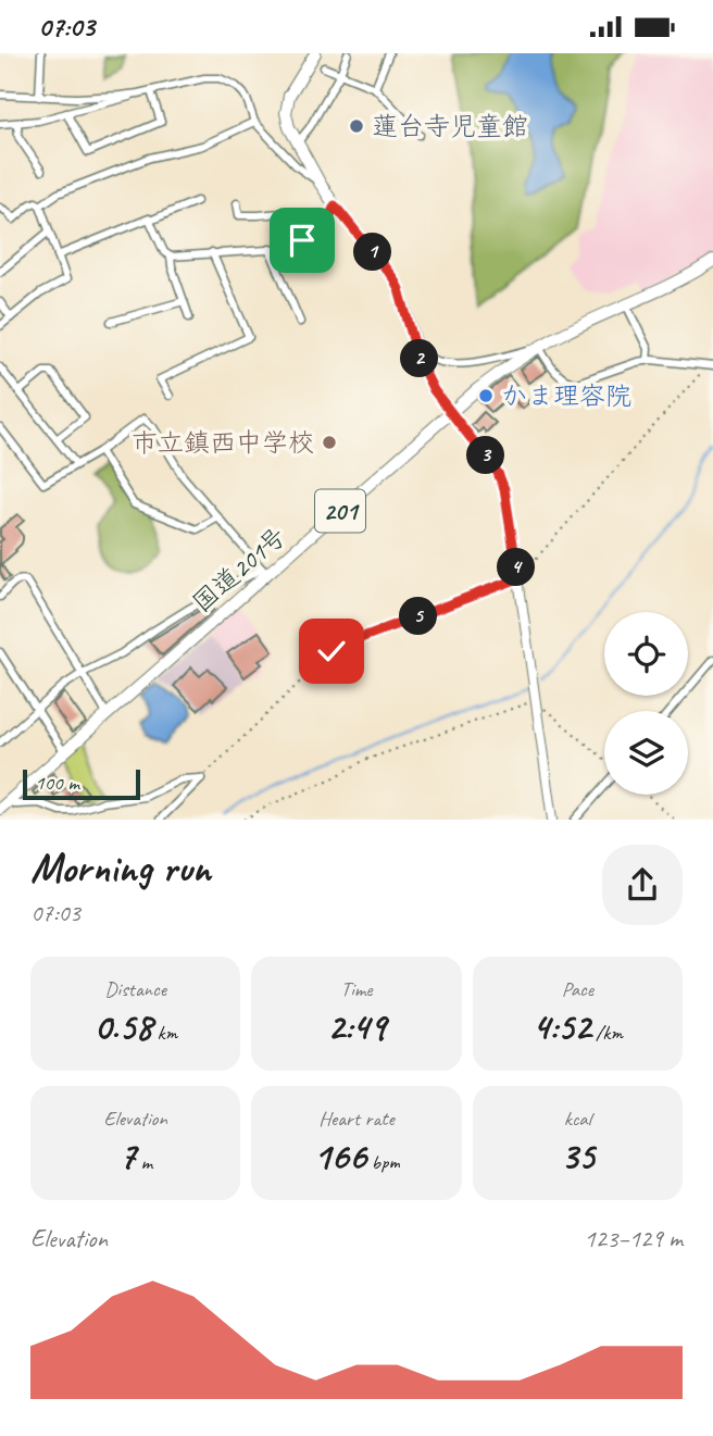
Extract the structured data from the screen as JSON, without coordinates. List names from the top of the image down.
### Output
{
  "streets": {
    "main road": ["201", "国道201号"]
  },
  "places": ["蓮台寺児童館", "かま理容院", "市立鎮西中学校"],
  "scale_bar": "100 m",
  "page": {
    "status": "07:03",
    "pins": [
      "1",
      "2",
      "3",
      "4",
      "5"
    ],
    "scale": "100 m",
    "heading": ["Morning run", "07:03"],
    "stats": [
      ["Distance", "0.58 km"],
      ["Time", "2:49"],
      ["Pace", "4:52 /km"],
      ["Elevation", "7 m"],
      ["Heart rate", "166 bpm"],
      ["kcal", "35"]
    ],
    "chart": ["Elevation", "123–129 m"]
  }
}
